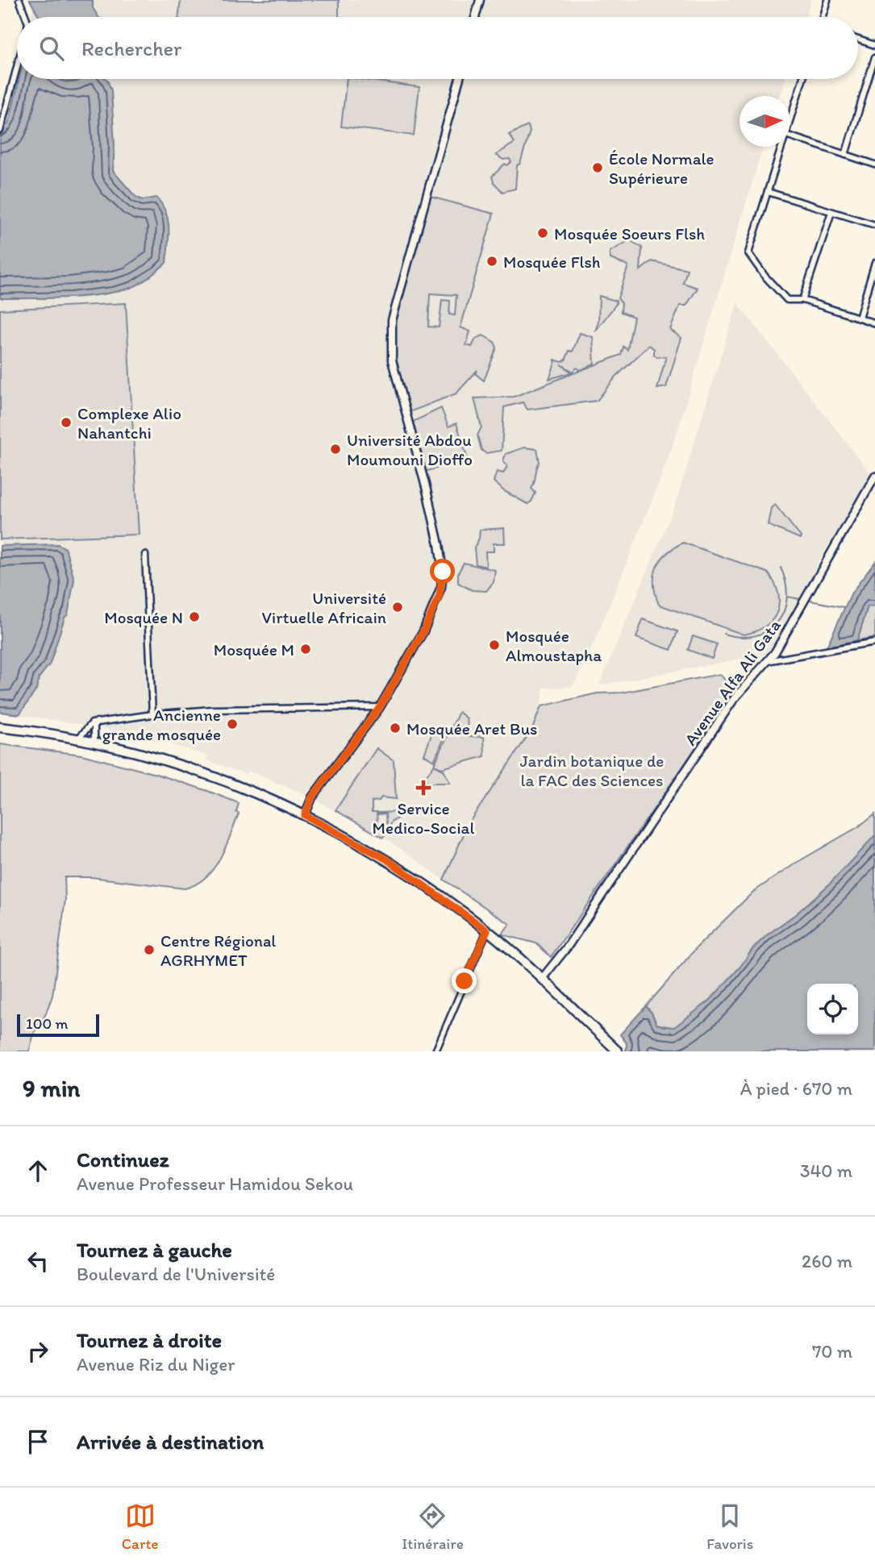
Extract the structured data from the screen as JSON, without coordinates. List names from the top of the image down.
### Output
{
  "streets": {
    "street": ["Avenue Alfa Ali Gata"]
  },
  "parks": ["Jardin botanique de la FAC des Sciences"],
  "places": {
    "other": [
      "École Normale Supérieure",
      "Mosquée Soeurs Flsh",
      "Mosquée Flsh",
      "Complexe Alio Nahantchi",
      "Université Abdou Moumouni Dioffo",
      "Université Virtuelle Africain",
      "Mosquée N",
      "Mosquée Almoustapha",
      "Mosquée M",
      "Ancienne grande mosquée",
      "Mosquée Aret Bus",
      "Centre Régional AGRHYMET"
    ],
    "health": ["Service Medico-Social"]
  },
  "scale_bar": "100 m",
  "north": "right",
  "page": {
    "search": "Rechercher",
    "scale": "100 m",
    "heading": ["9 min", "À pied · 670 m"],
    "list": [
      ["Continuez", "Avenue Professeur Hamidou Sekou", "340 m"],
      ["Tournez à gauche", "Boulevard de l'Université", "260 m"],
      ["Tournez à droite", "Avenue Riz du Niger", "70 m"],
      "Arrivée à destination"
    ],
    "nav": ["Carte", "Itinéraire", "Favoris"]
  }
}
